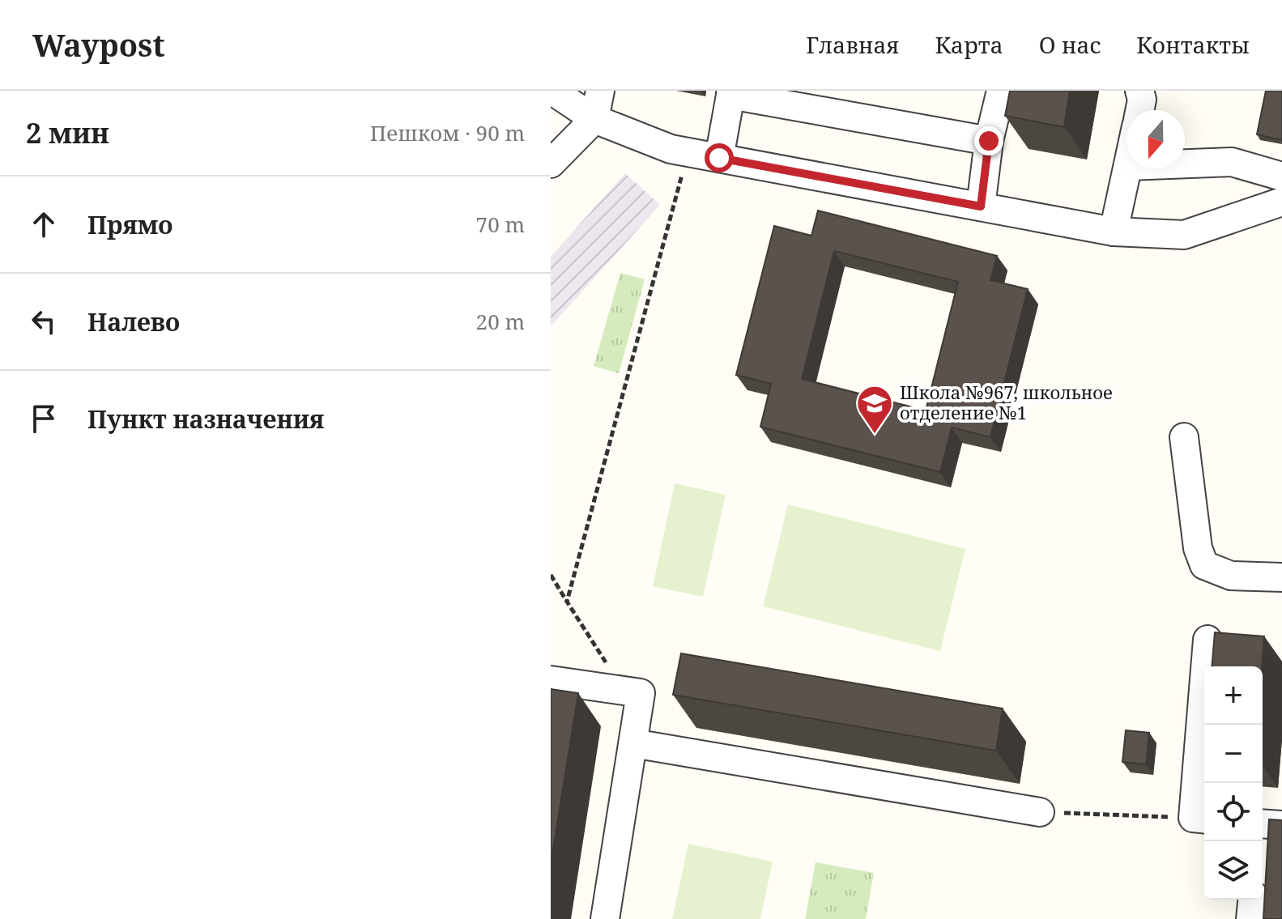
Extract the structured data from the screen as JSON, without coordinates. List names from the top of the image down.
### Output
{
  "places": {
    "school or university": ["Школа №967, школьное отделение №1"]
  },
  "north": "bottom",
  "page": {
    "header": "Waypost",
    "nav": [
      "Главная",
      "Карта",
      "О нас",
      "Контакты"
    ],
    "heading": ["2 мин", "Пешком · 90 m"],
    "list": [
      ["Прямо", "70 m"],
      ["Налево", "20 m"],
      "Пункт назначения"
    ],
    "map_buttons": ["+", "−"]
  }
}
